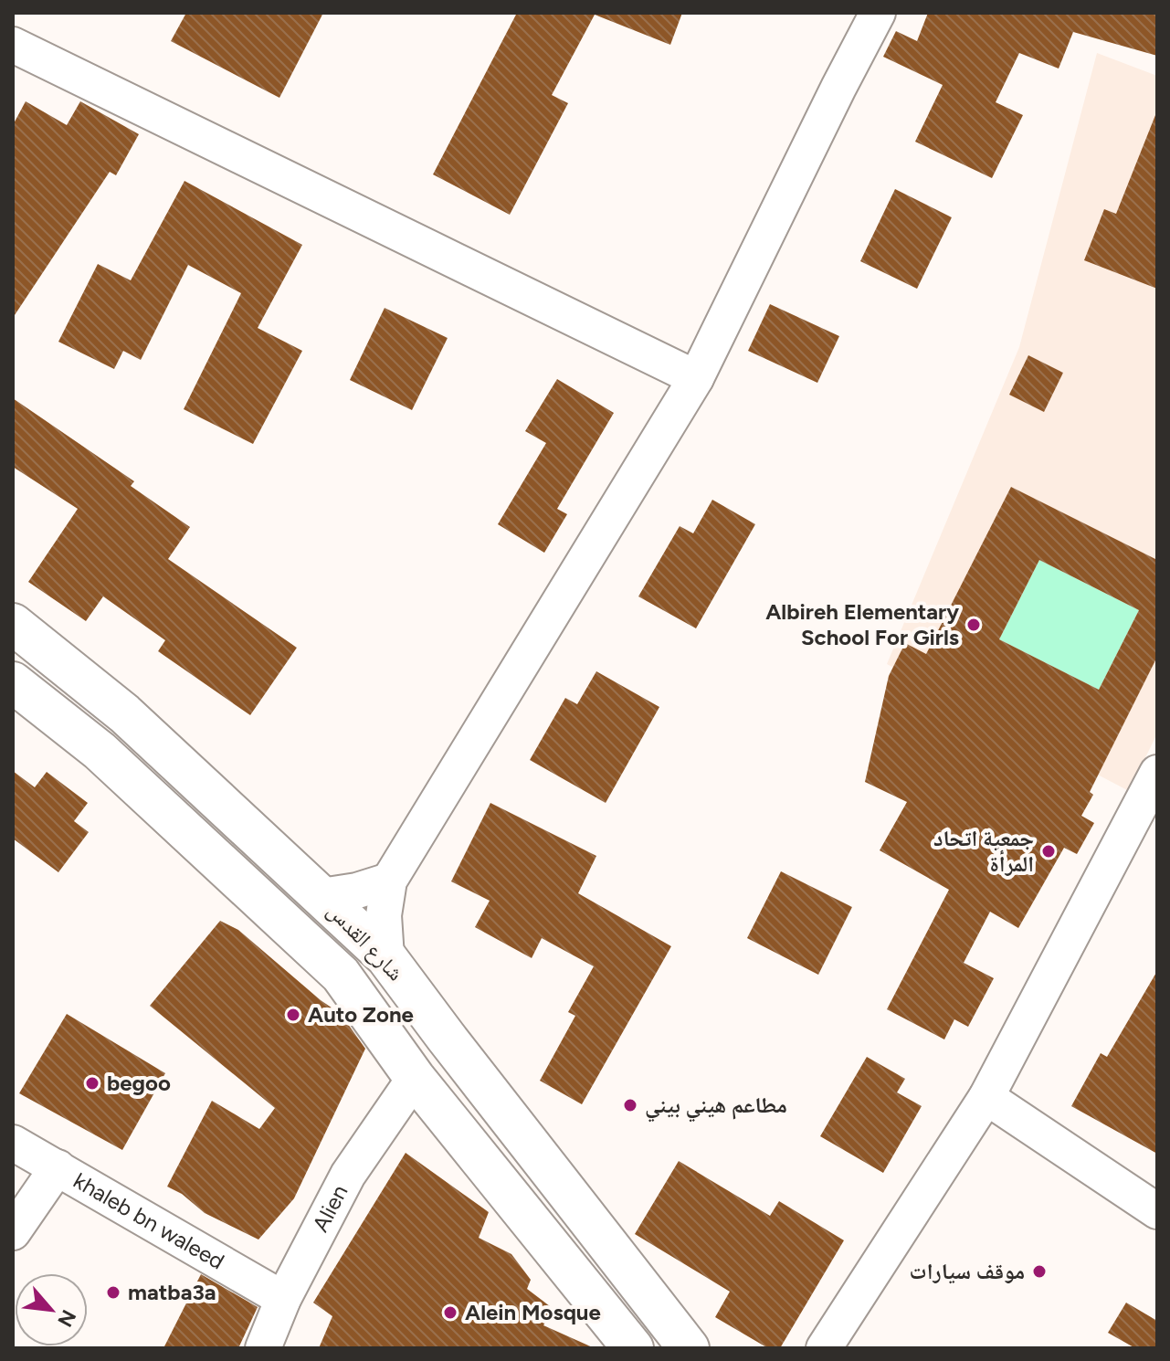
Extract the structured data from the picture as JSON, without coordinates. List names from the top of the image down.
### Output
{
  "streets": {
    "main road": ["شارع القدس"],
    "street": ["Alien", "khaleb bn waleed"]
  },
  "crossings": [
    ["شارع القدس", "Alien"],
    ["Alien", "khaleb bn waleed"]
  ],
  "places": [
    "Albireh Elementary School For Girls",
    "جمعية اتحاد المرأة",
    "Auto Zone",
    "begoo",
    "مطاعم هيني بيني",
    "موقف سيارات",
    "matba3a",
    "Alein Mosque"
  ],
  "north": "bottom right"
}
